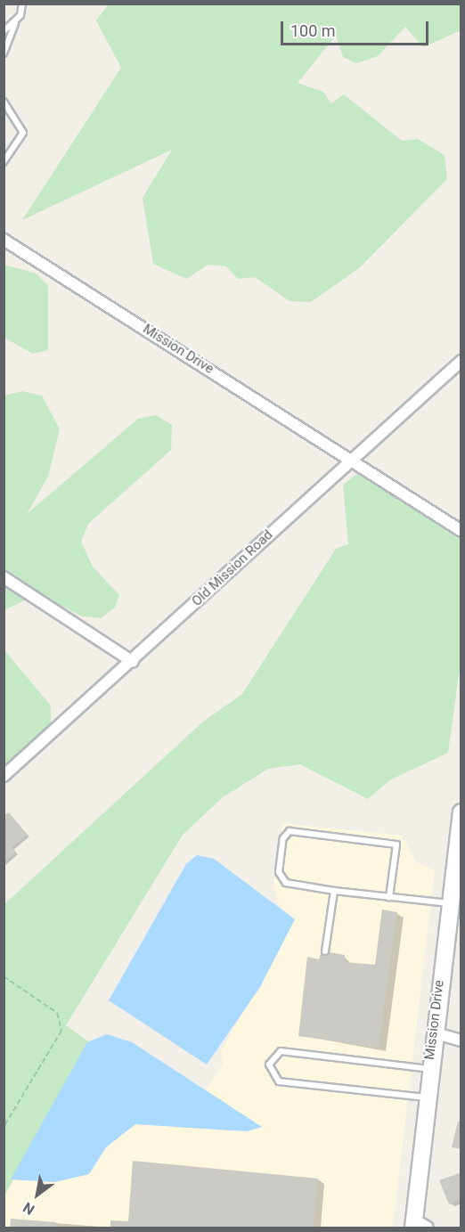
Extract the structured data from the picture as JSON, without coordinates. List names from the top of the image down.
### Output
{
  "streets": {
    "street": ["Mission Drive", "Old Mission Road"]
  },
  "crossings": [
    ["Mission Drive", "Old Mission Road"]
  ],
  "scale_bar": "100 m",
  "north": "bottom left"
}
